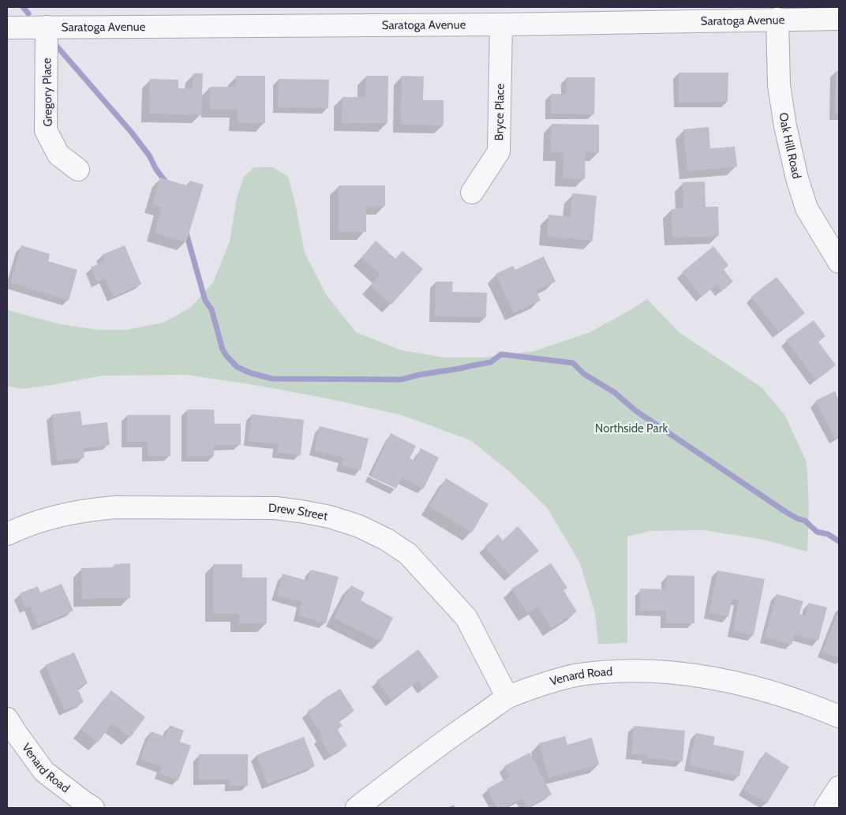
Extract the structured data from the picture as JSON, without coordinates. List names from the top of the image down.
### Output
{
  "streets": {
    "street": [
      "Saratoga Avenue",
      "Gregory Place",
      "Bryce Place",
      "Oak Hill Road",
      "Drew Street",
      "Venard Road"
    ]
  },
  "crossings": [
    ["Saratoga Avenue", "Gregory Place"],
    ["Saratoga Avenue", "Bryce Place"],
    ["Saratoga Avenue", "Oak Hill Road"],
    ["Drew Street", "Venard Road"]
  ],
  "parks": ["Northside Park"]
}
